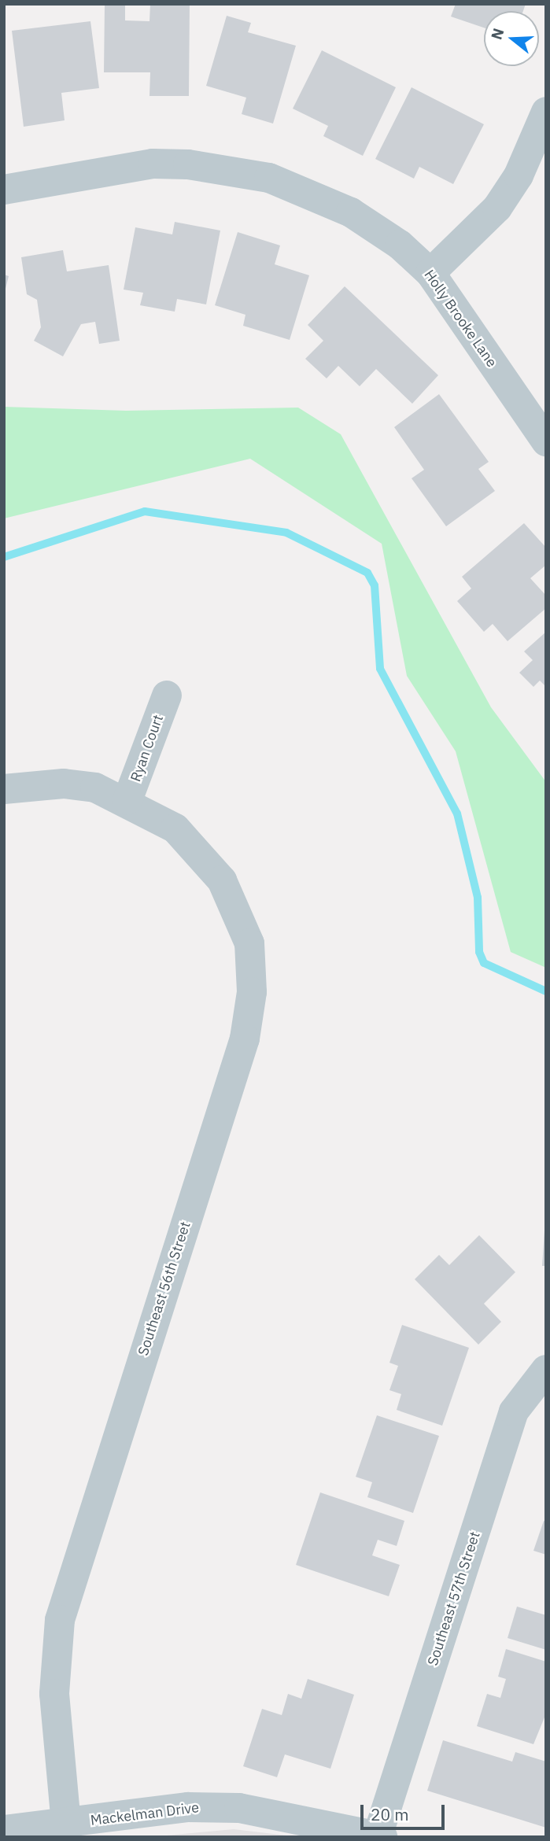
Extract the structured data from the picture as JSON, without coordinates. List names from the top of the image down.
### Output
{
  "streets": {
    "street": [
      "Holly Brooke Lane",
      "Ryan Court",
      "Southeast 56th Street",
      "Southeast 57th Street",
      "Mackelman Drive"
    ]
  },
  "crossings": [
    ["Ryan Court", "Southeast 56th Street"],
    ["Southeast 56th Street", "Mackelman Drive"],
    ["Southeast 57th Street", "Mackelman Drive"]
  ],
  "scale_bar": "20 m",
  "north": "left"
}
